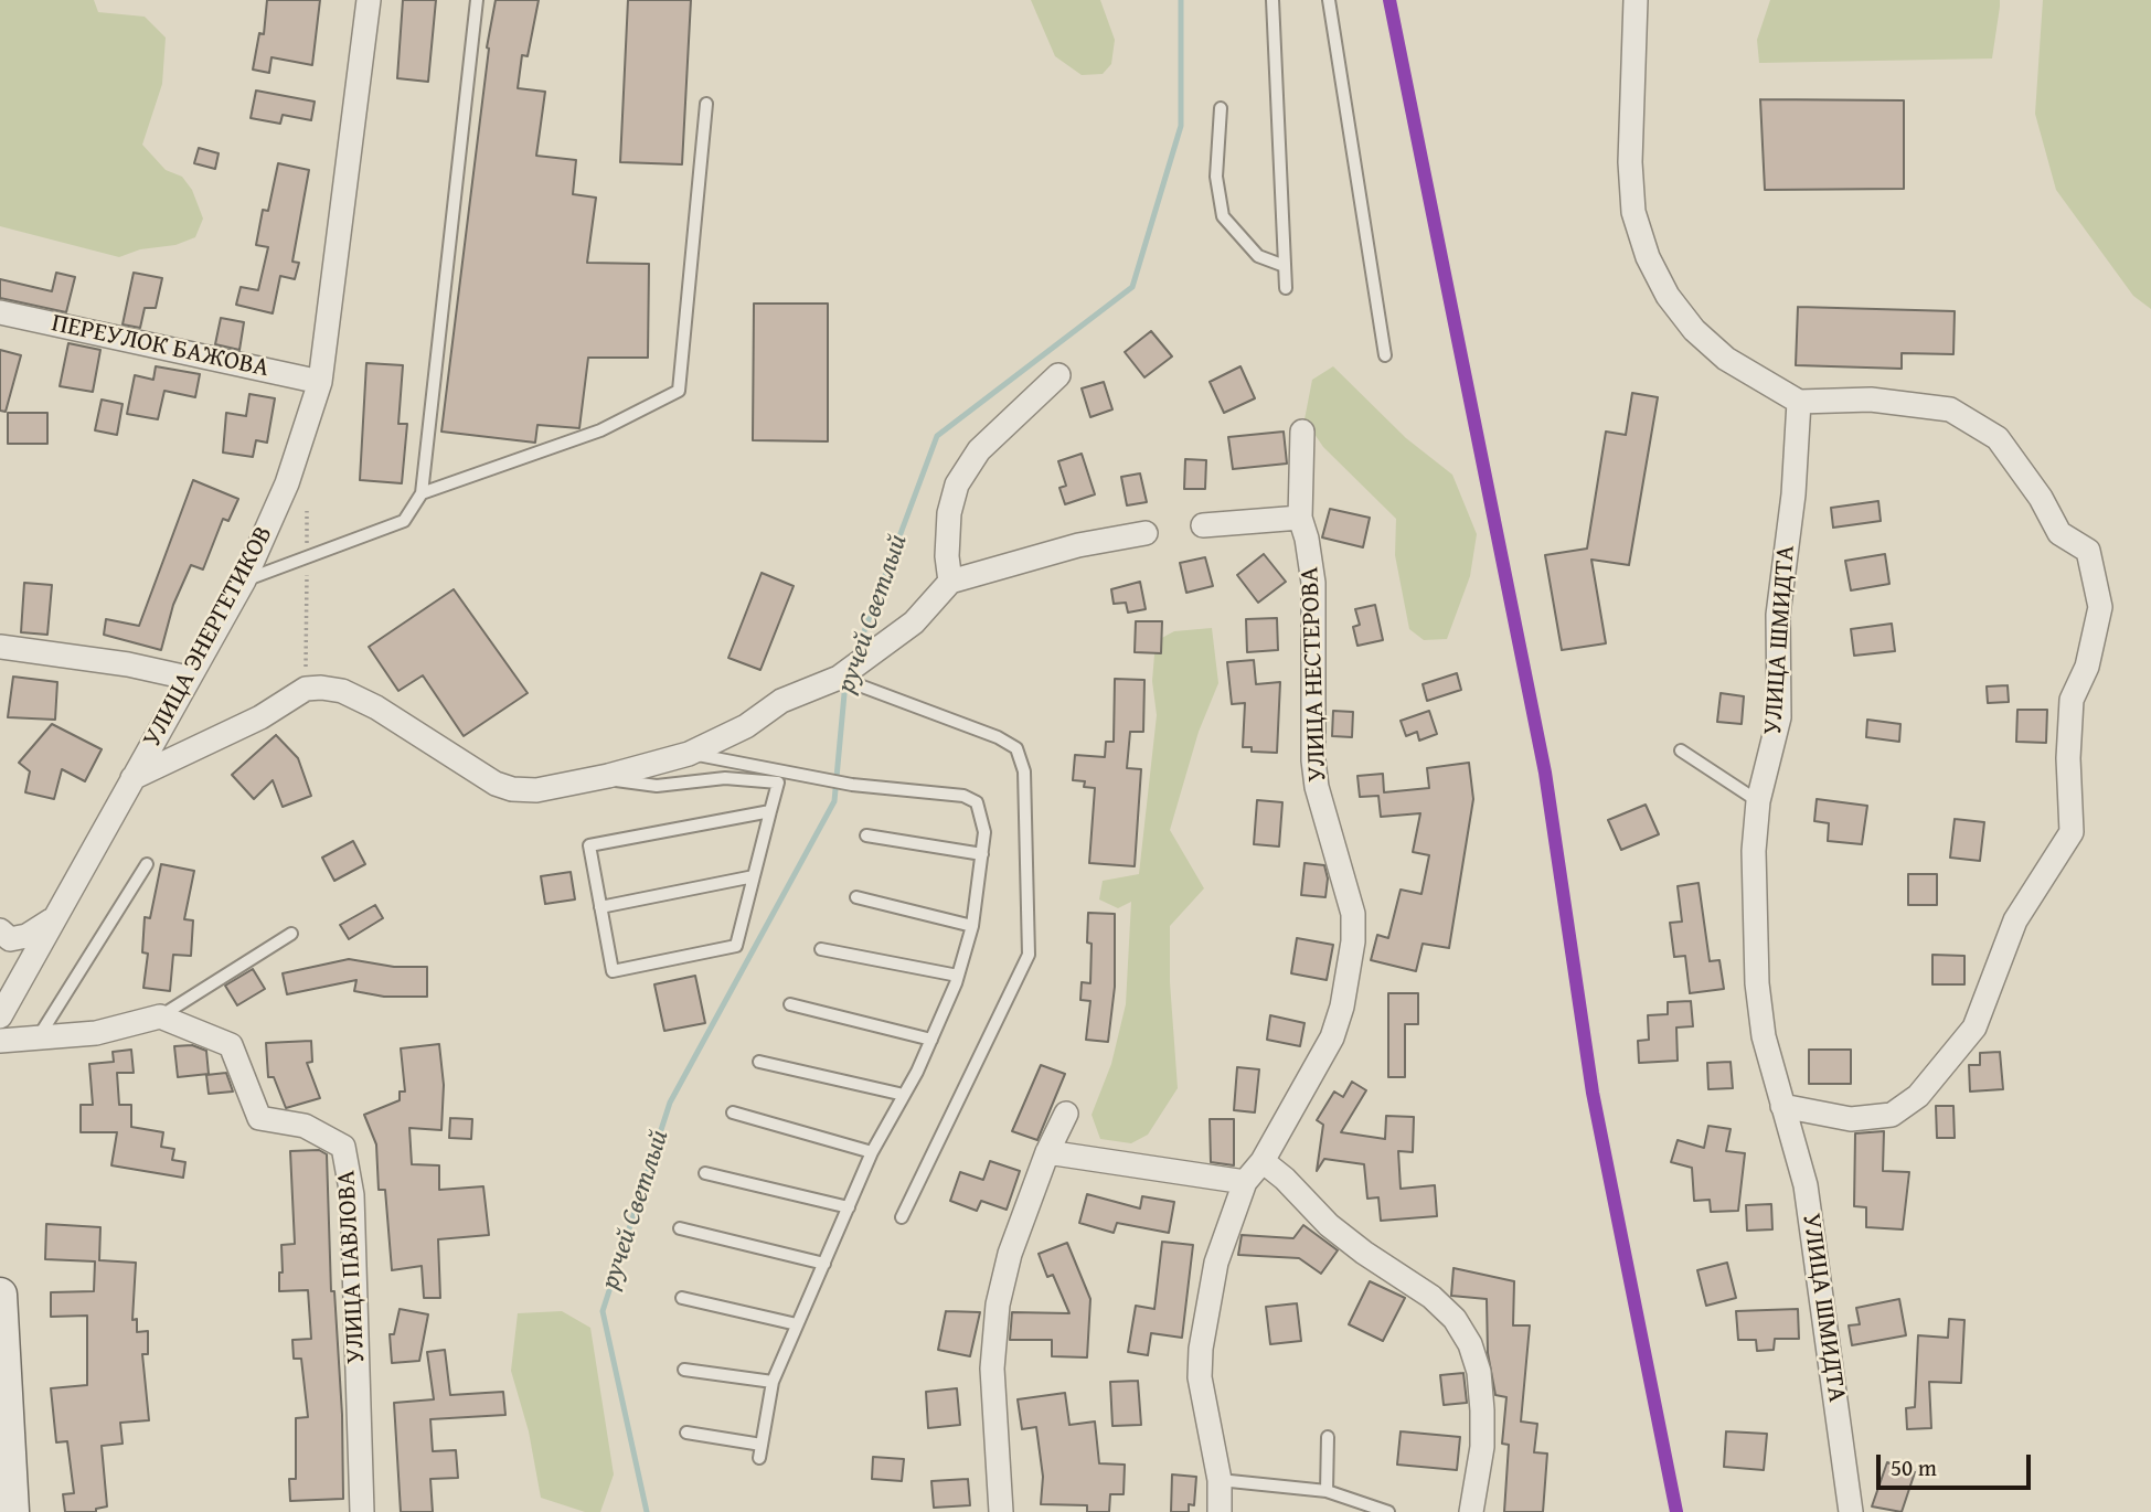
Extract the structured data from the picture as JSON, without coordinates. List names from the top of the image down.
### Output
{
  "streets": {
    "street": [
      "ПЕРЕУЛОК БАЖОВА",
      "УЛИЦА ЭНЕРГЕТИКОВ",
      "УЛИЦА ШМИДТА",
      "УЛИЦА НЕСТЕРОВА",
      "УЛИЦА ПАВЛОВА"
    ]
  },
  "crossings": [
    ["ПЕРЕУЛОК БАЖОВА", "УЛИЦА ЭНЕРГЕТИКОВ"]
  ],
  "water": ["ручей Светлый"],
  "scale_bar": "50 m"
}
